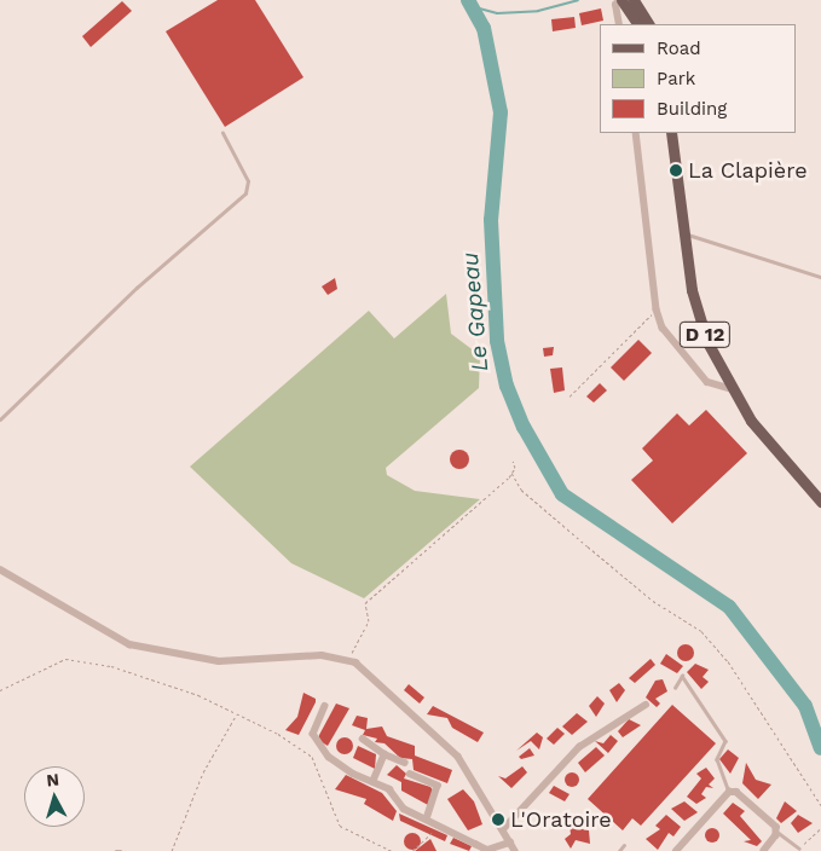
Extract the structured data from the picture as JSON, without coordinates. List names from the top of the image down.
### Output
{
  "streets": {
    "main road": ["D 12"]
  },
  "water": ["Le Gapeau"],
  "places": ["La Clapière", "L'Oratoire"],
  "legend": ["Road", "Park", "Building"],
  "north": "top"
}
